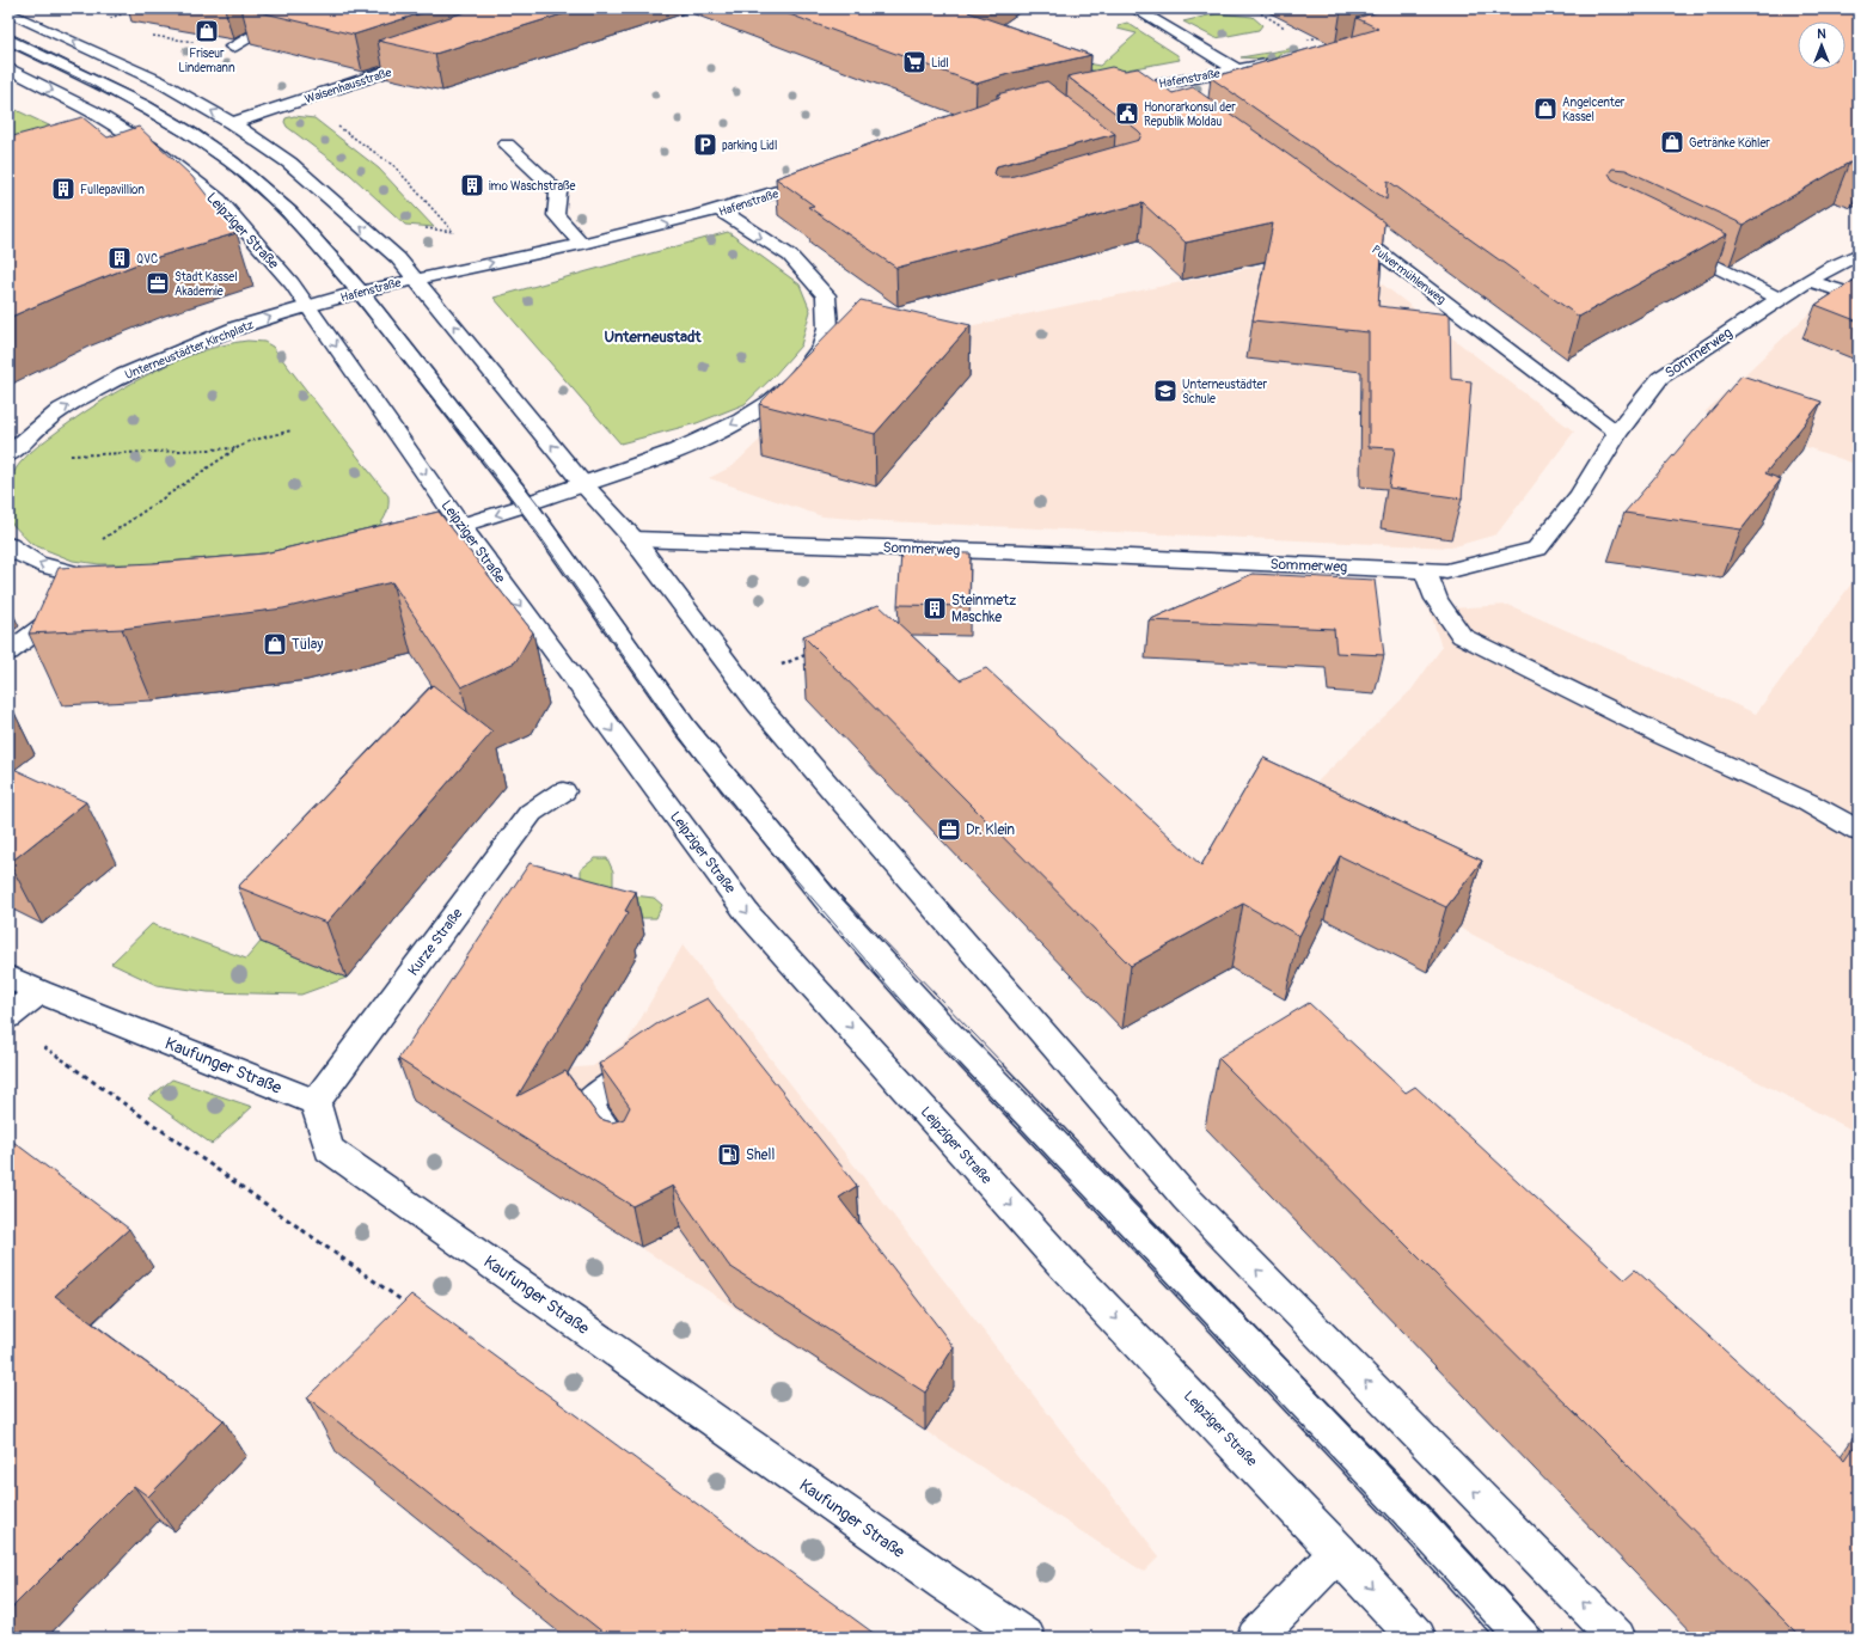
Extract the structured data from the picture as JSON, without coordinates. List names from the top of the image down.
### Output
{
  "streets": {
    "street": [
      "Hafenstraße",
      "Waisenhausstraße",
      "Leipziger Straße",
      "Pulvermühlenweg",
      "Unterneustädter Kirchplatz",
      "Sommerweg",
      "Kurze Straße",
      "Kaufunger Straße"
    ]
  },
  "crossings": [
    ["Hafenstraße", "Leipziger Straße"],
    ["Hafenstraße", "Unterneustädter Kirchplatz"],
    ["Leipziger Straße", "Unterneustädter Kirchplatz"],
    ["Pulvermühlenweg", "Sommerweg"],
    ["Kurze Straße", "Kaufunger Straße"]
  ],
  "one_way": ["Hafenstraße", "Unterneustädter Kirchplatz"],
  "districts": ["Unterneustadt"],
  "places": {
    "shop": [
      "Friseur Lindemann",
      "Angelcenter Kassel",
      "Getränke Köhler",
      "Tülay"
    ],
    "supermarket": ["Lidl"],
    "public building": ["Honorarkonsul der Republik Moldau"],
    "parking": ["parking Lidl"],
    "building": [
      "imo Waschstraße",
      "Fullepavillion",
      "QVC",
      "Steinmetz Maschke"
    ],
    "office": ["Stadt Kassel Akademie", "Dr. Klein"],
    "school or university": ["Unterneustädter Schule"],
    "fuel station": ["Shell"]
  },
  "north": "top"
}
